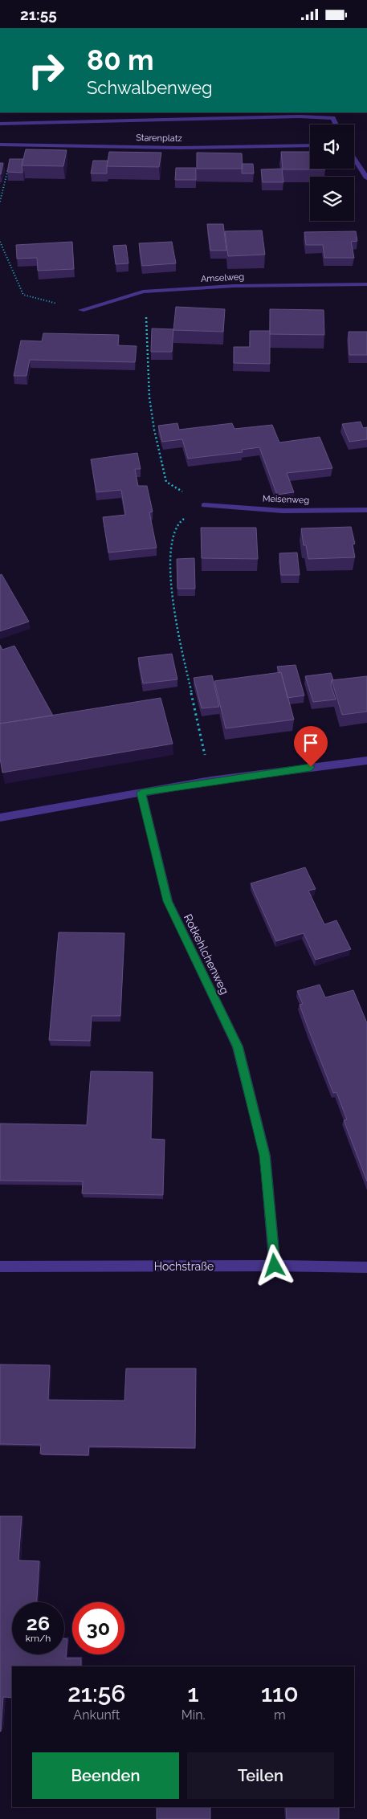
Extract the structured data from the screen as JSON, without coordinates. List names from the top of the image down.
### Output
{
  "streets": {
    "street": [
      "Starenplatz",
      "Amselweg",
      "Meisenweg",
      "Rotkehlchenweg",
      "Hochstraße"
    ]
  },
  "crossings": [
    ["Rotkehlchenweg", "Hochstraße"]
  ],
  "page": {
    "status": "21:55",
    "turn": ["80 m", "Schwalbenweg"],
    "speed": "26 km/h",
    "limit": "30",
    "eta": [
      "21:56",
      "Ankunft",
      "1",
      "Min.",
      "110",
      "m"
    ],
    "buttons": ["Beenden", "Teilen"]
  }
}
